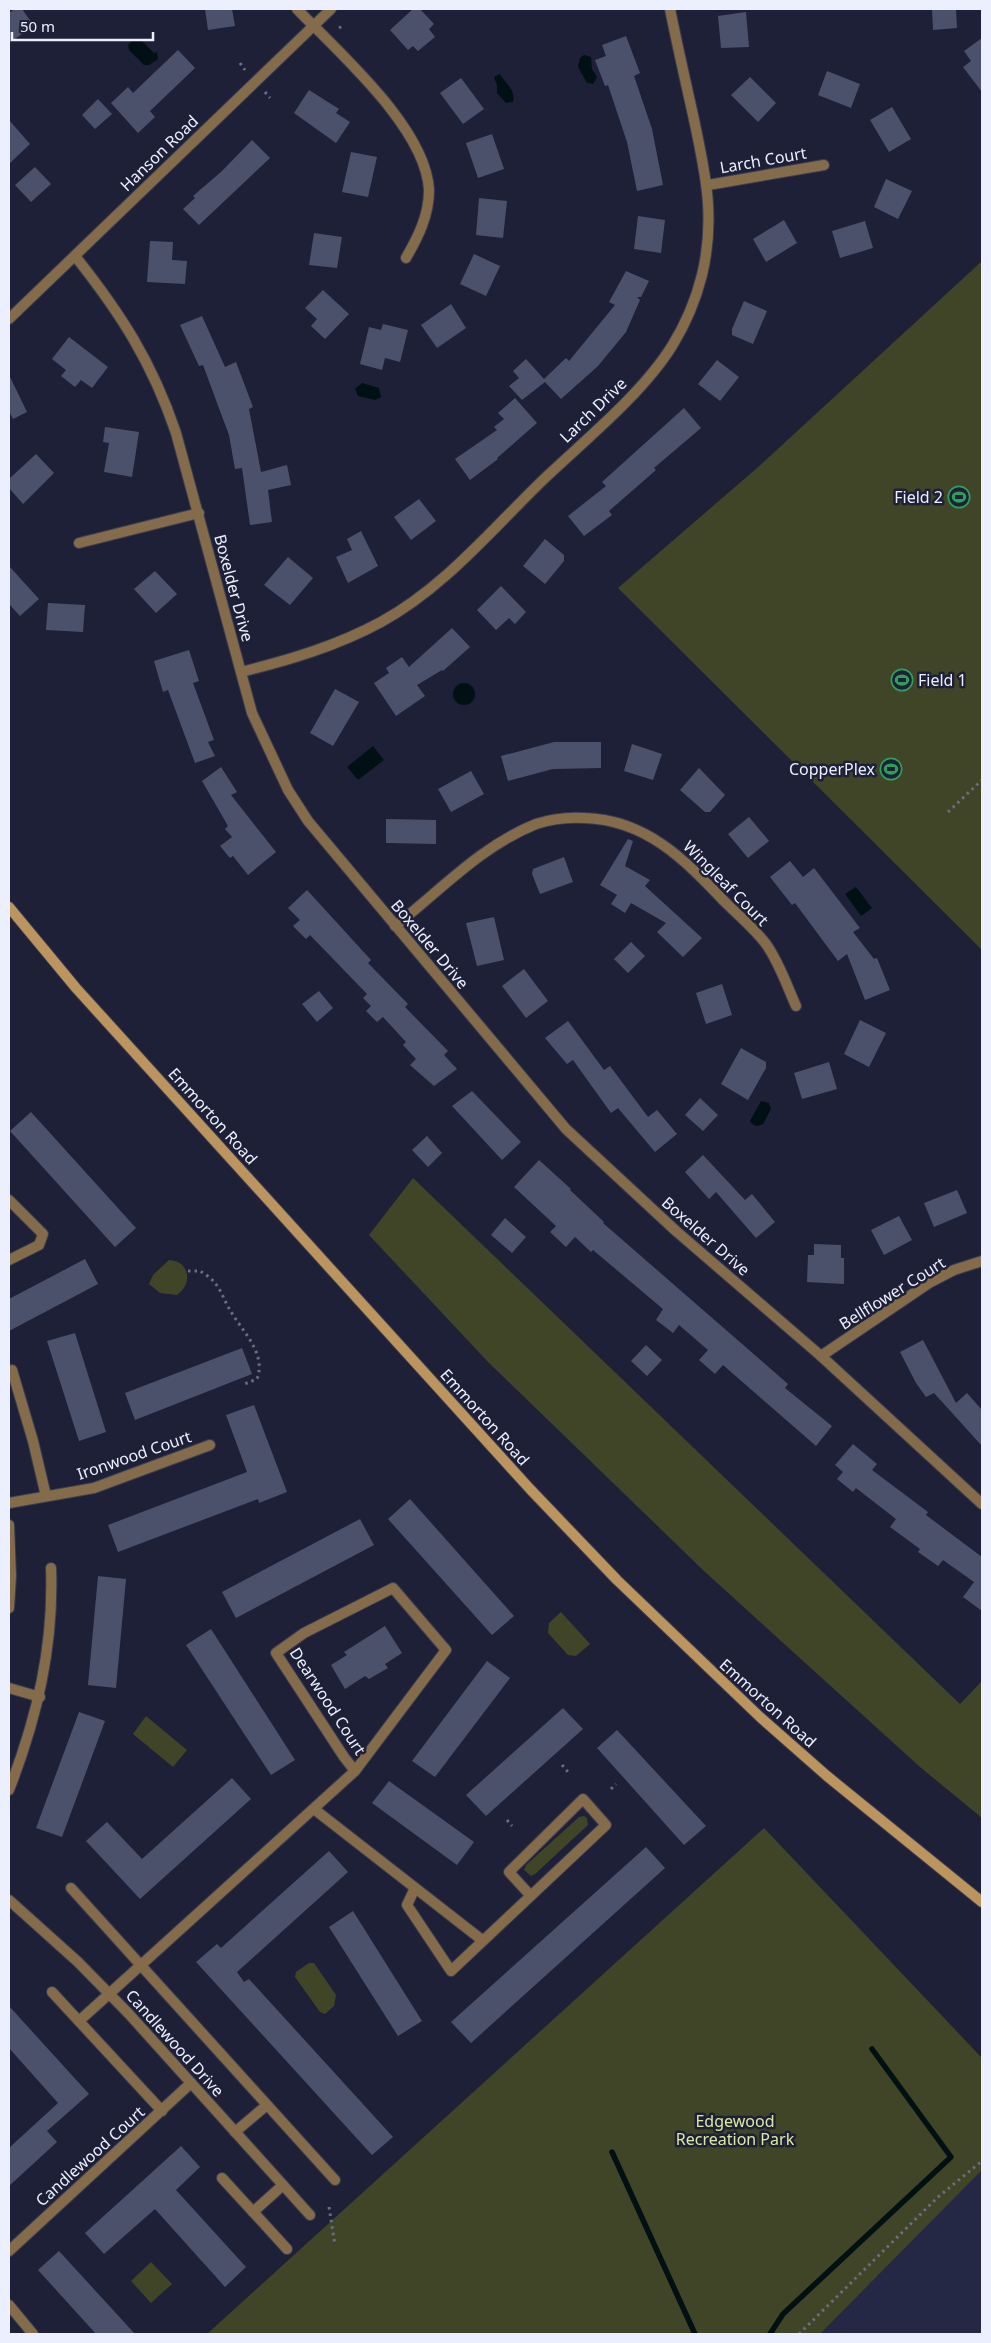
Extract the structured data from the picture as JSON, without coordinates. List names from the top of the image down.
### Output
{
  "streets": {
    "main road": ["Emmorton Road"],
    "street": [
      "Hanson Road",
      "Larch Court",
      "Larch Drive",
      "Boxelder Drive",
      "Wingleaf Court",
      "Bellflower Court",
      "Ironwood Court",
      "Dearwood Court",
      "Candlewood Drive",
      "Candlewood Court"
    ]
  },
  "crossings": [
    ["Hanson Road", "Boxelder Drive"],
    ["Larch Court", "Larch Drive"],
    ["Larch Drive", "Boxelder Drive"],
    ["Boxelder Drive", "Wingleaf Court"],
    ["Boxelder Drive", "Bellflower Court"],
    ["Dearwood Court", "Candlewood Drive"],
    ["Candlewood Drive", "Candlewood Court"]
  ],
  "parks": ["Edgewood Recreation Park"],
  "places": {
    "sports": ["Field 2", "Field 1", "CopperPlex"]
  },
  "scale_bar": "50 m"
}
